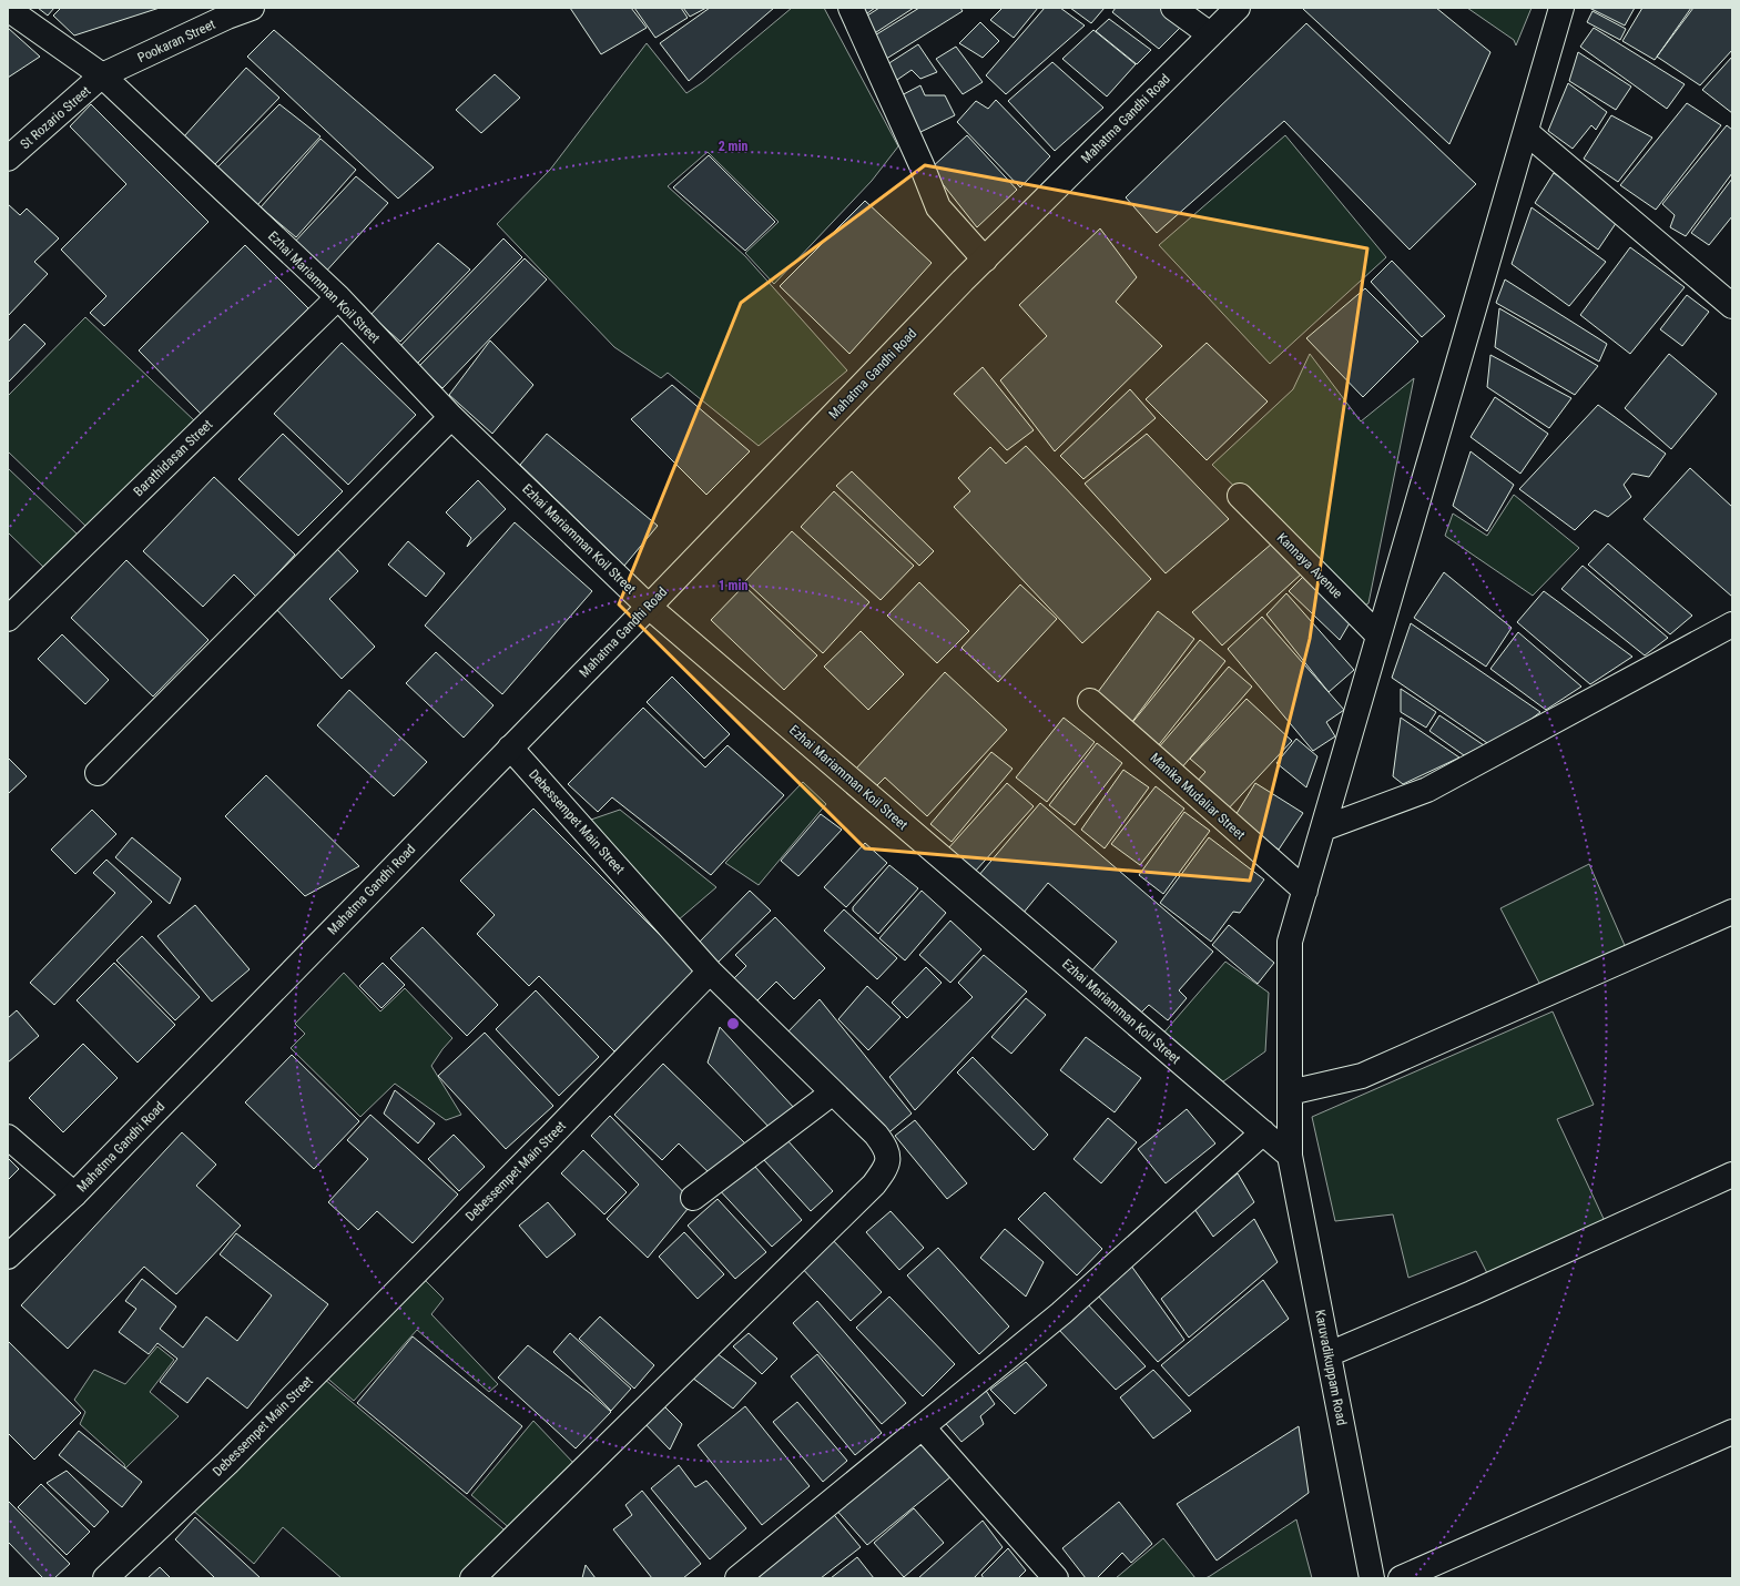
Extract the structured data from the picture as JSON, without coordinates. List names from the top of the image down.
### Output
{
  "streets": {
    "street": [
      "Pookaran Street",
      "St Rozario Street",
      "Mahatma Gandhi Road",
      "Ezhai Mariamman Koil Street",
      "Barathidasan Street",
      "Kannaya Avenue",
      "Manika Mudaliar Street",
      "Debessempet Main Street",
      "Karuvadikuppam Road"
    ]
  },
  "crossings": [
    ["Pookaran Street", "St Rozario Street"],
    ["Pookaran Street", "Ezhai Mariamman Koil Street"],
    ["St Rozario Street", "Ezhai Mariamman Koil Street"],
    ["Mahatma Gandhi Road", "Ezhai Mariamman Koil Street"],
    ["Mahatma Gandhi Road", "Debessempet Main Street"],
    ["Ezhai Mariamman Koil Street", "Barathidasan Street"],
    ["Ezhai Mariamman Koil Street", "Karuvadikuppam Road"],
    ["Kannaya Avenue", "Karuvadikuppam Road"],
    ["Manika Mudaliar Street", "Karuvadikuppam Road"]
  ],
  "rings": ["2 min", "1 min"]
}
